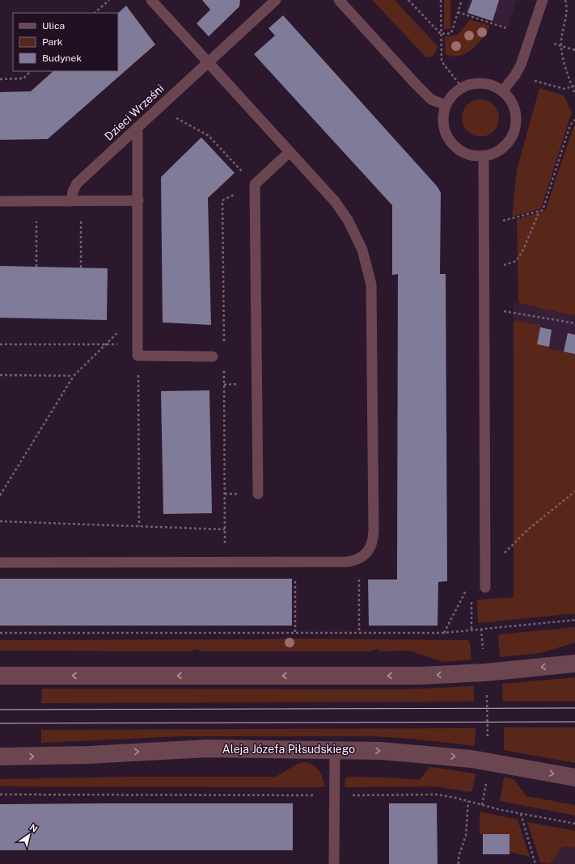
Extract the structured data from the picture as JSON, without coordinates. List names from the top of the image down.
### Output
{
  "streets": {
    "street": ["Aleja Józefa Piłsudskiego"],
    "lane": ["Dzieci Wrześni"]
  },
  "legend": ["Ulica", "Park", "Budynek"],
  "north": "top right"
}
